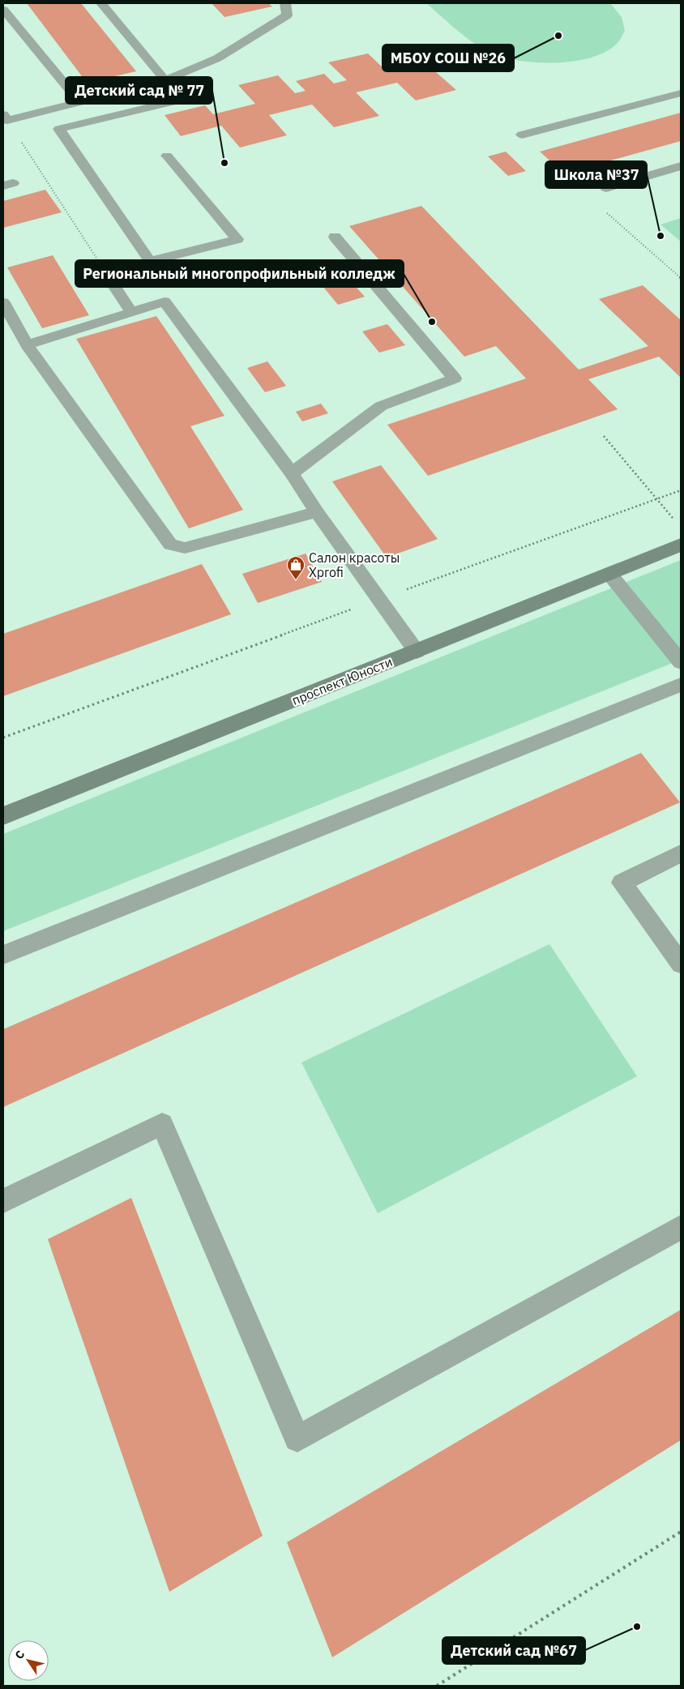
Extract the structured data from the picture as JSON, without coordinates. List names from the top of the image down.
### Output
{
  "streets": {
    "main road": ["проспект Юности"]
  },
  "places": {
    "other": [
      "МБОУ СОШ №26",
      "Детский сад № 77",
      "Школа №37",
      "Региональный многопрофильный колледж",
      "Детский сад №67"
    ],
    "shop": ["Салон красоты Xprofi"]
  },
  "north": "top left"
}
